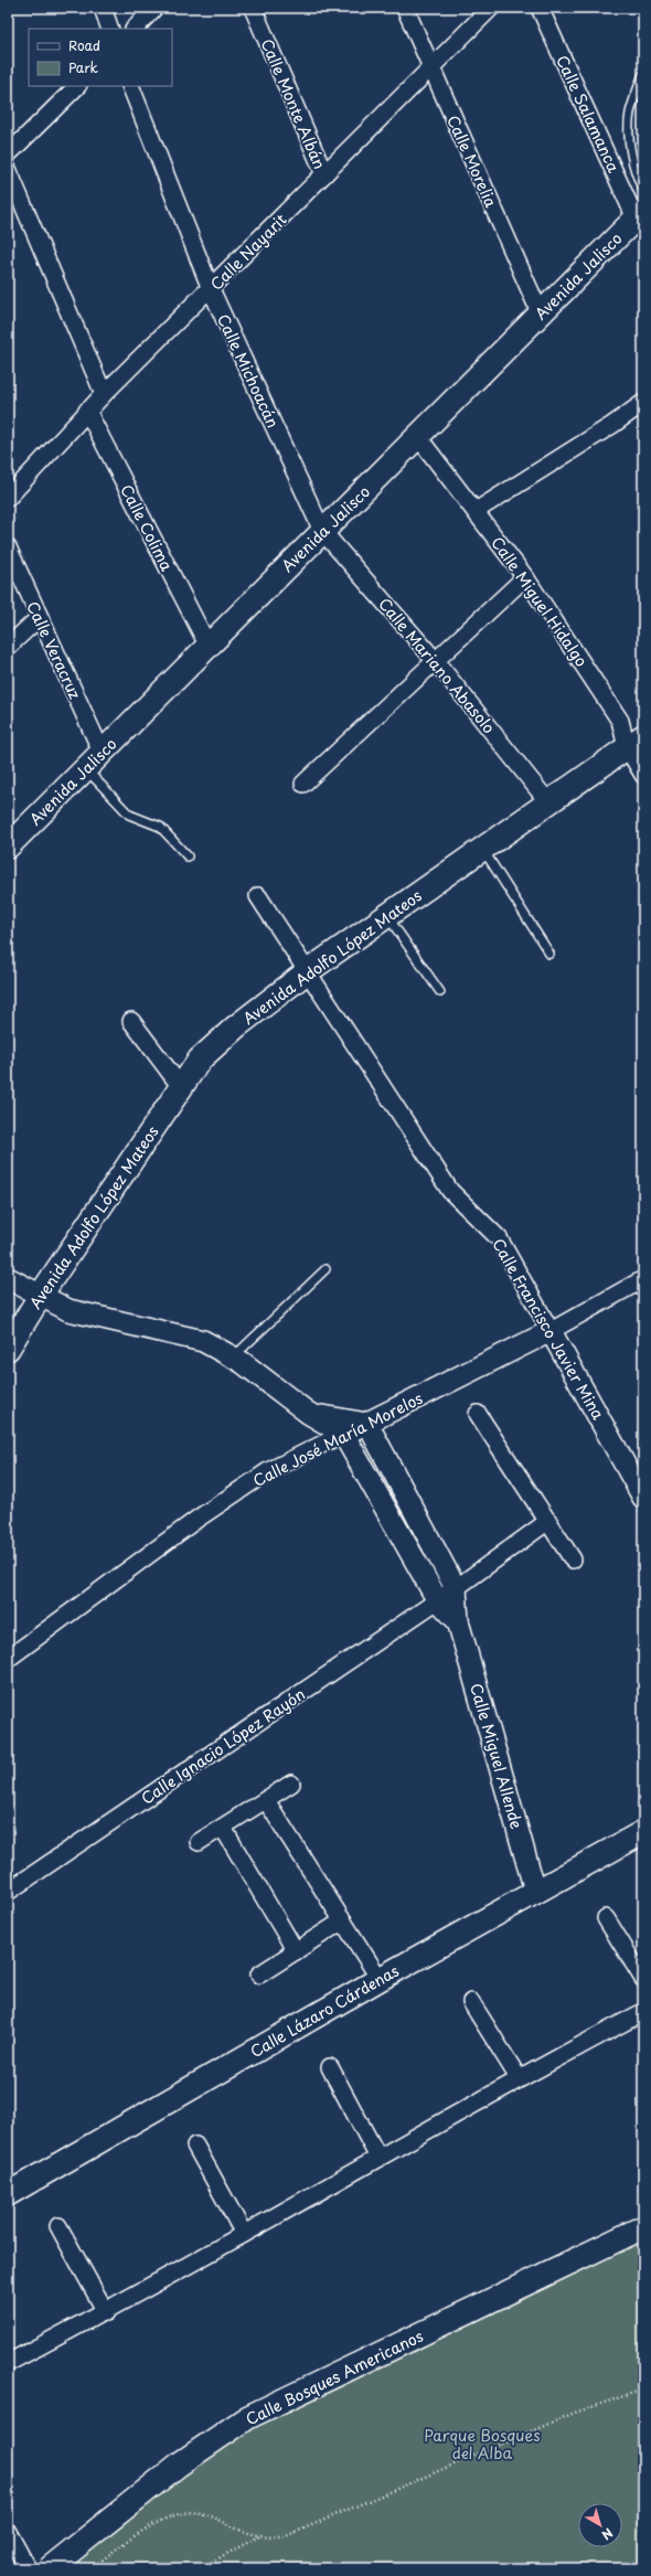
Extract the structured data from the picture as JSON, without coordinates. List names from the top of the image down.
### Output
{
  "streets": {
    "main road": [
      "Avenida Jalisco",
      "Avenida Adolfo López Mateos",
      "Calle Lázaro Cárdenas",
      "Calle Bosques Americanos"
    ],
    "street": [
      "Calle Monte Albán",
      "Calle Salamanca",
      "Calle Morelia",
      "Calle Nayarit",
      "Calle Michoacán",
      "Calle Colima",
      "Calle Miguel Hidalgo",
      "Calle Veracruz",
      "Calle Mariano Abasolo",
      "Calle Francisco Javier Mina",
      "Calle José María Morelos",
      "Calle Ignacio López Rayón",
      "Calle Miguel Allende"
    ]
  },
  "crossings": [
    ["Calle Monte Albán", "Calle Nayarit"],
    ["Calle Salamanca", "Avenida Jalisco"],
    ["Calle Morelia", "Calle Nayarit"],
    ["Calle Morelia", "Avenida Jalisco"],
    ["Calle Nayarit", "Calle Michoacán"],
    ["Calle Nayarit", "Calle Colima"],
    ["Avenida Jalisco", "Calle Michoacán"],
    ["Avenida Jalisco", "Calle Colima"],
    ["Avenida Jalisco", "Calle Miguel Hidalgo"],
    ["Avenida Jalisco", "Calle Veracruz"],
    ["Avenida Jalisco", "Calle Mariano Abasolo"],
    ["Calle Michoacán", "Calle Mariano Abasolo"],
    ["Calle Miguel Hidalgo", "Avenida Adolfo López Mateos"],
    ["Calle Mariano Abasolo", "Avenida Adolfo López Mateos"],
    ["Avenida Adolfo López Mateos", "Calle Francisco Javier Mina"],
    ["Avenida Adolfo López Mateos", "Calle Miguel Allende"],
    ["Calle Francisco Javier Mina", "Calle José María Morelos"],
    ["Calle José María Morelos", "Calle Miguel Allende"],
    ["Calle Ignacio López Rayón", "Calle Miguel Allende"],
    ["Calle Miguel Allende", "Calle Lázaro Cárdenas"]
  ],
  "parks": ["Parque Bosques del Alba"],
  "legend": ["Road", "Park"],
  "north": "bottom right"
}
